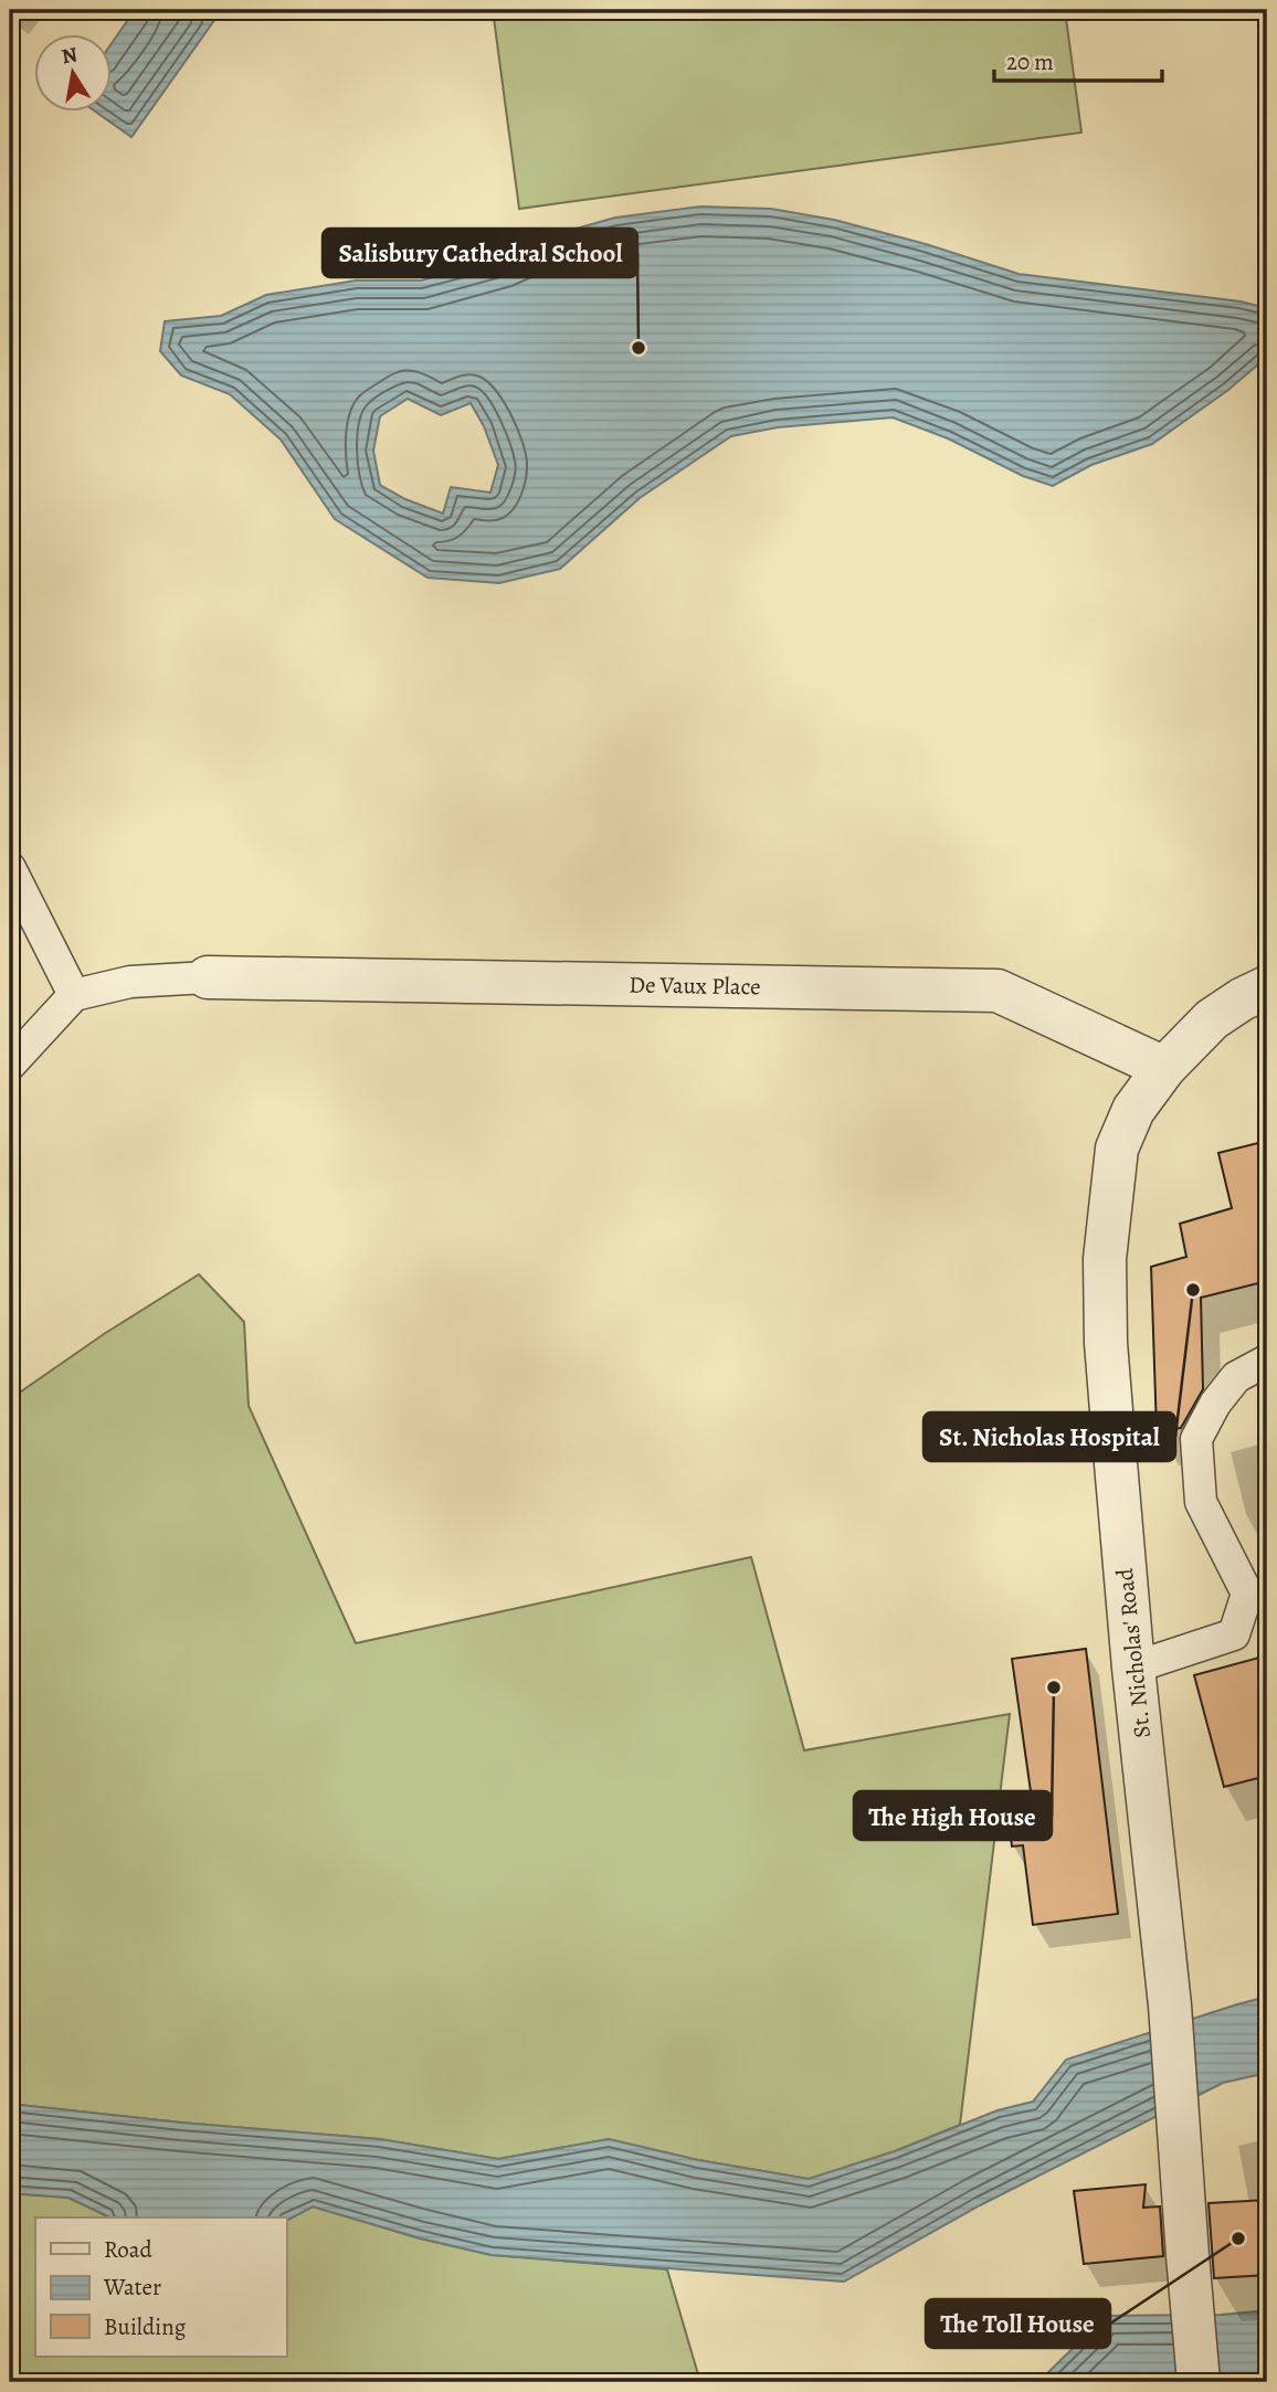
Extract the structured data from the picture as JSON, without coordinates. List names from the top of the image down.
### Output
{
  "streets": {
    "street": ["De Vaux Place", "St. Nicholas' Road"]
  },
  "crossings": [
    ["De Vaux Place", "St. Nicholas' Road"]
  ],
  "places": [
    "Salisbury Cathedral School",
    "St. Nicholas Hospital",
    "The High House",
    "The Toll House"
  ],
  "legend": ["Road", "Water", "Building"],
  "scale_bar": "20 m",
  "north": "top"
}
